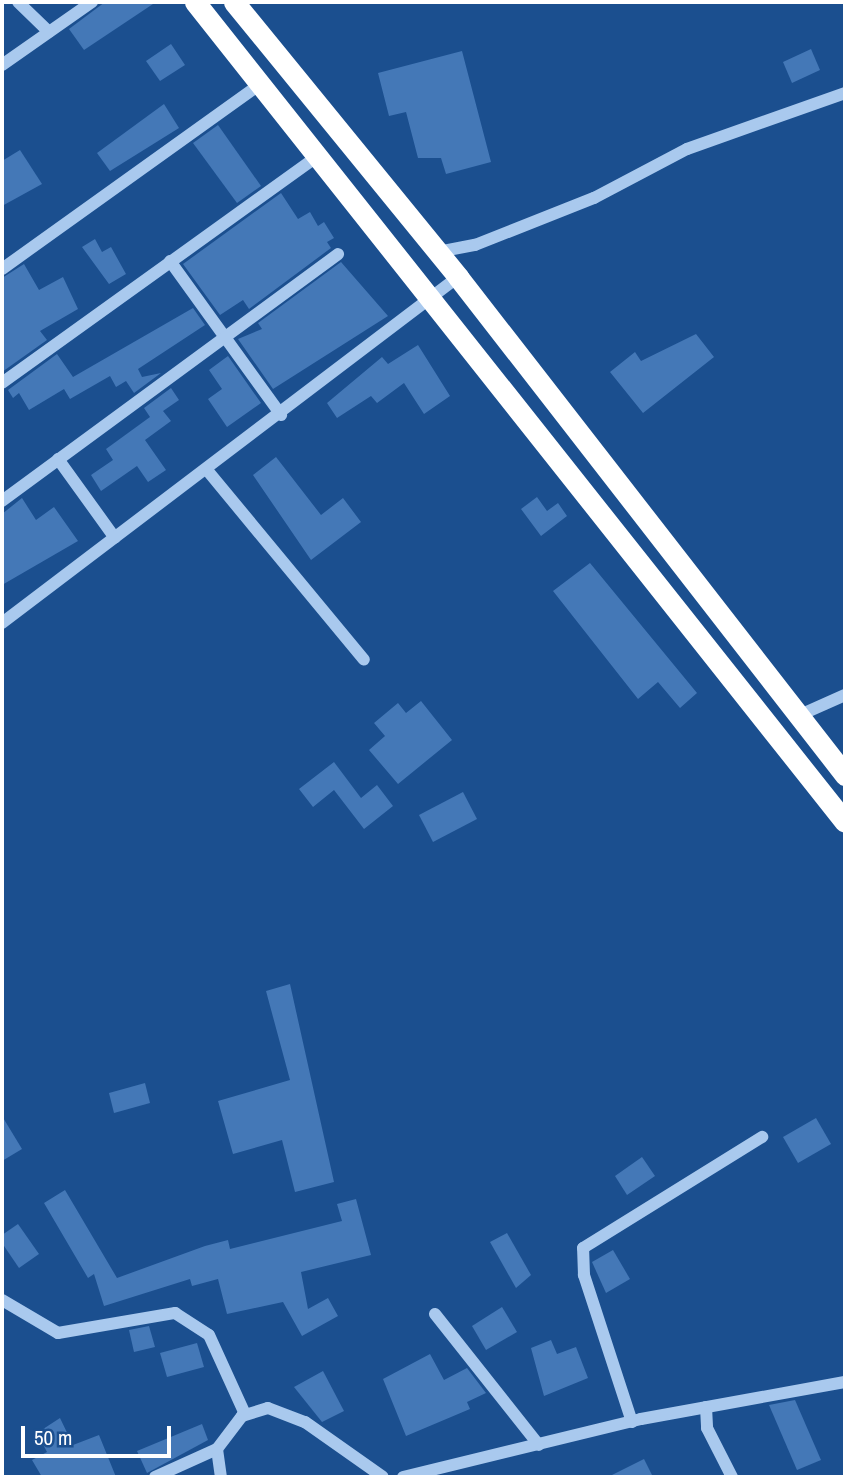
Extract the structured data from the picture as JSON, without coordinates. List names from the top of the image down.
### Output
{
  "scale_bar": "50 m"
}
